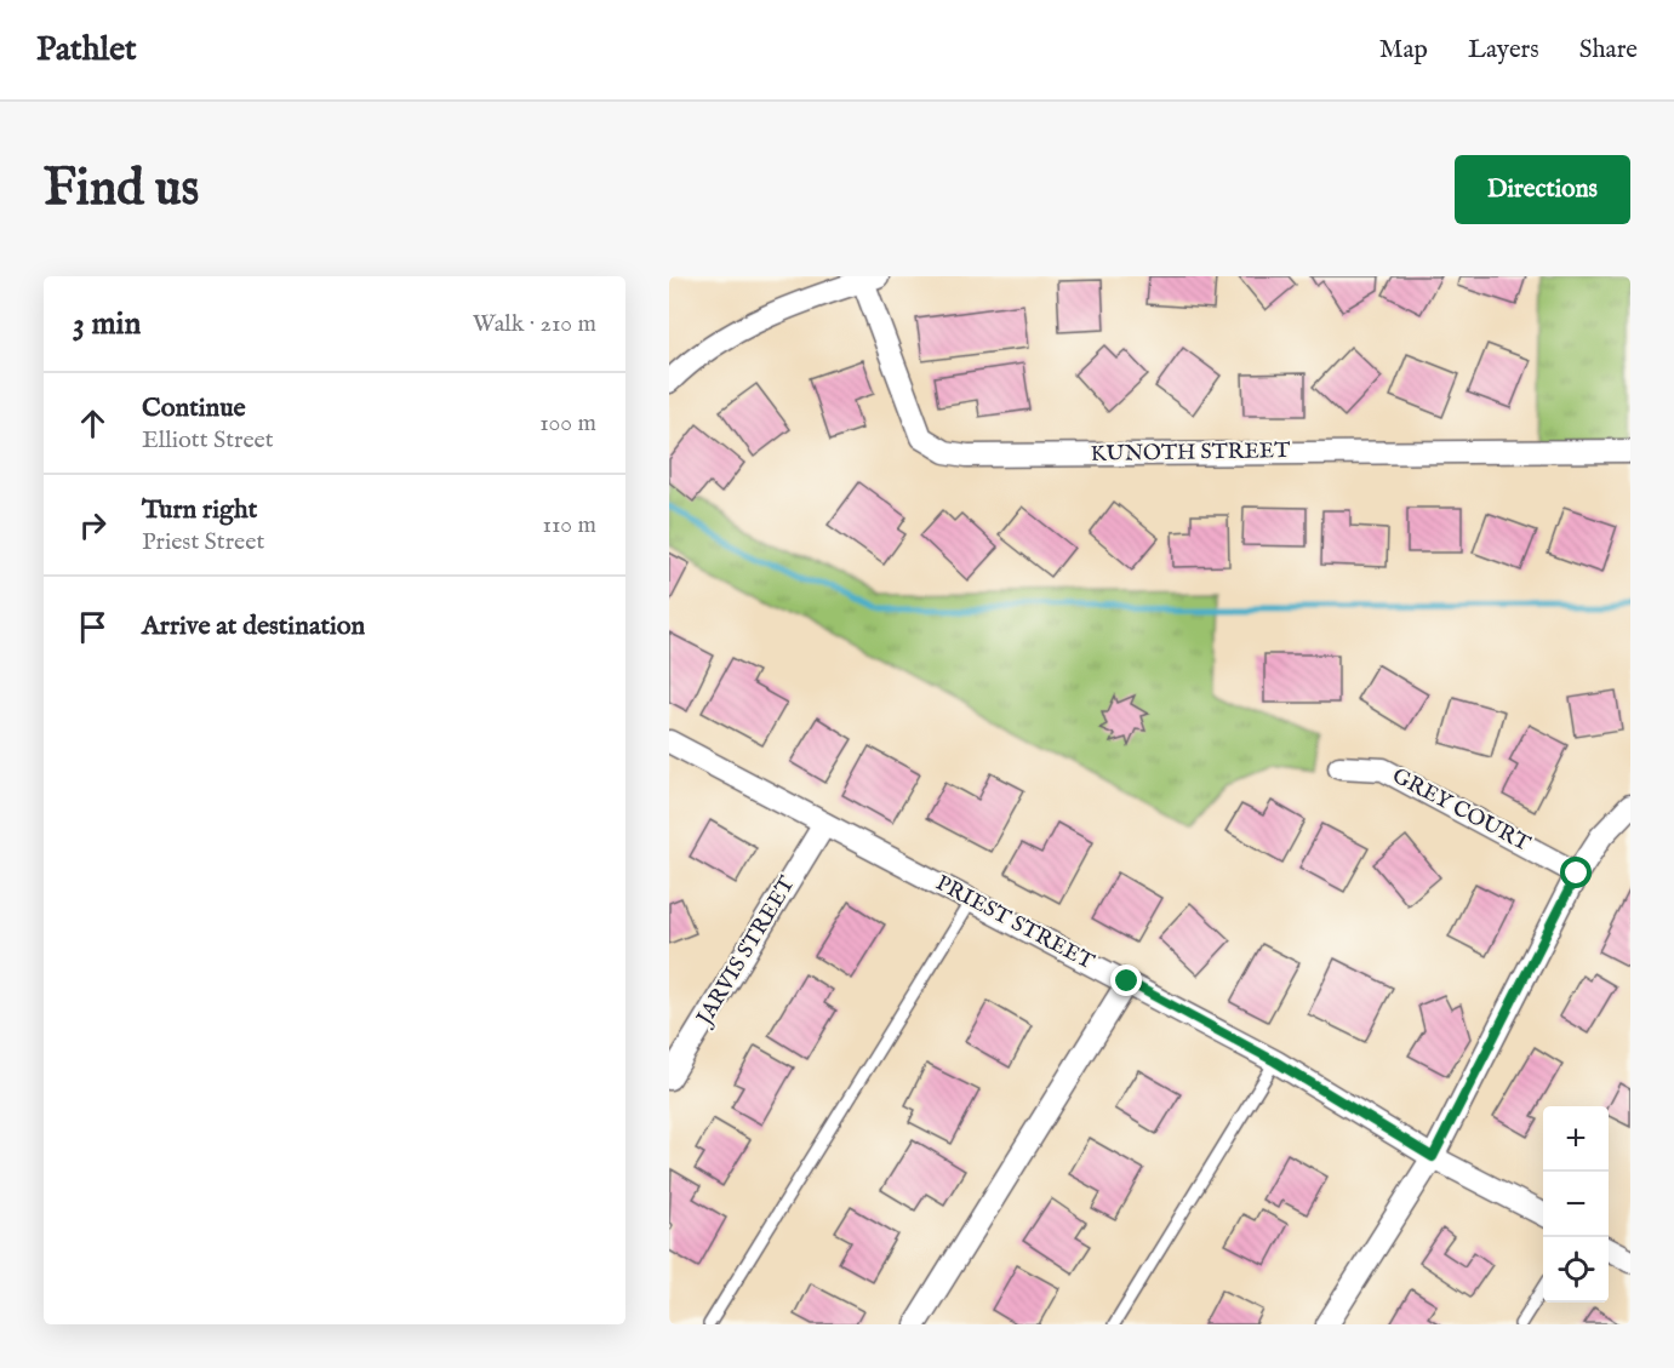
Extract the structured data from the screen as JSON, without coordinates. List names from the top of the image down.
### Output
{
  "streets": {
    "street": [
      "KUNOTH STREET",
      "GREY COURT",
      "PRIEST STREET",
      "JARVIS STREET"
    ]
  },
  "crossings": [
    ["PRIEST STREET", "JARVIS STREET"]
  ],
  "page": {
    "header": "Pathlet",
    "nav": ["Map", "Layers", "Share"],
    "buttons": "Directions",
    "title": "Find us",
    "heading": ["3 min", "Walk · 210 m"],
    "list": [
      ["Continue", "Elliott Street", "100 m"],
      ["Turn right", "Priest Street", "110 m"],
      "Arrive at destination"
    ],
    "map_buttons": ["+", "−"]
  }
}
